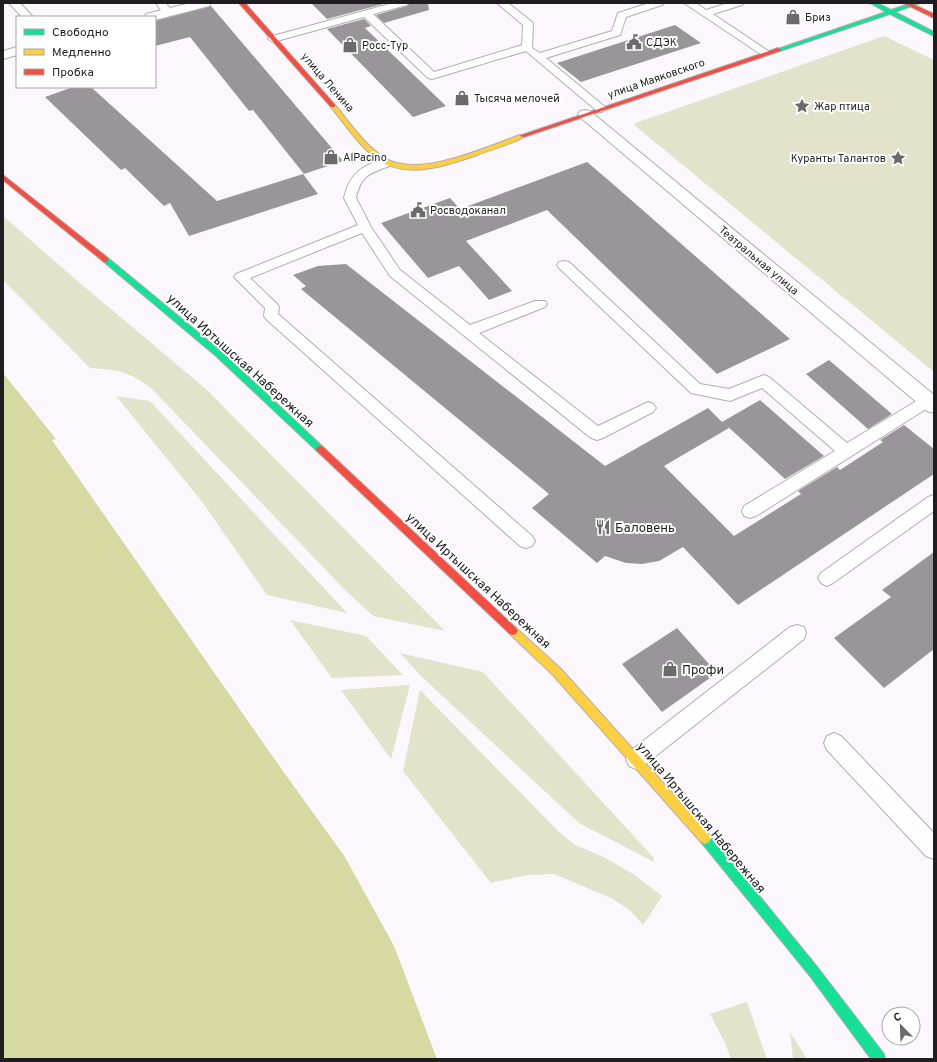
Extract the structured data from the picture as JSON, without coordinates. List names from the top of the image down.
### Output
{
  "streets": {
    "main road": ["улица Маяковского", "улица Ленина", "улица Иртышская Набережная"],
    "street": ["Театральная улица"]
  },
  "crossings": [
    ["улица Маяковского", "улица Ленина"],
    ["улица Маяковского", "Театральная улица"]
  ],
  "places": {
    "shop": [
      "Бриз",
      "Росс-Тур",
      "Тысяча мелочей",
      "AlPacino",
      "Профи"
    ],
    "public building": ["СДЭК", "Росводоканал"],
    "place": ["Жар птица", "Куранты Талантов"],
    "restaurant": ["Баловень"]
  },
  "legend": ["Свободно", "Медленно", "Пробка"],
  "north": "top left"
}
